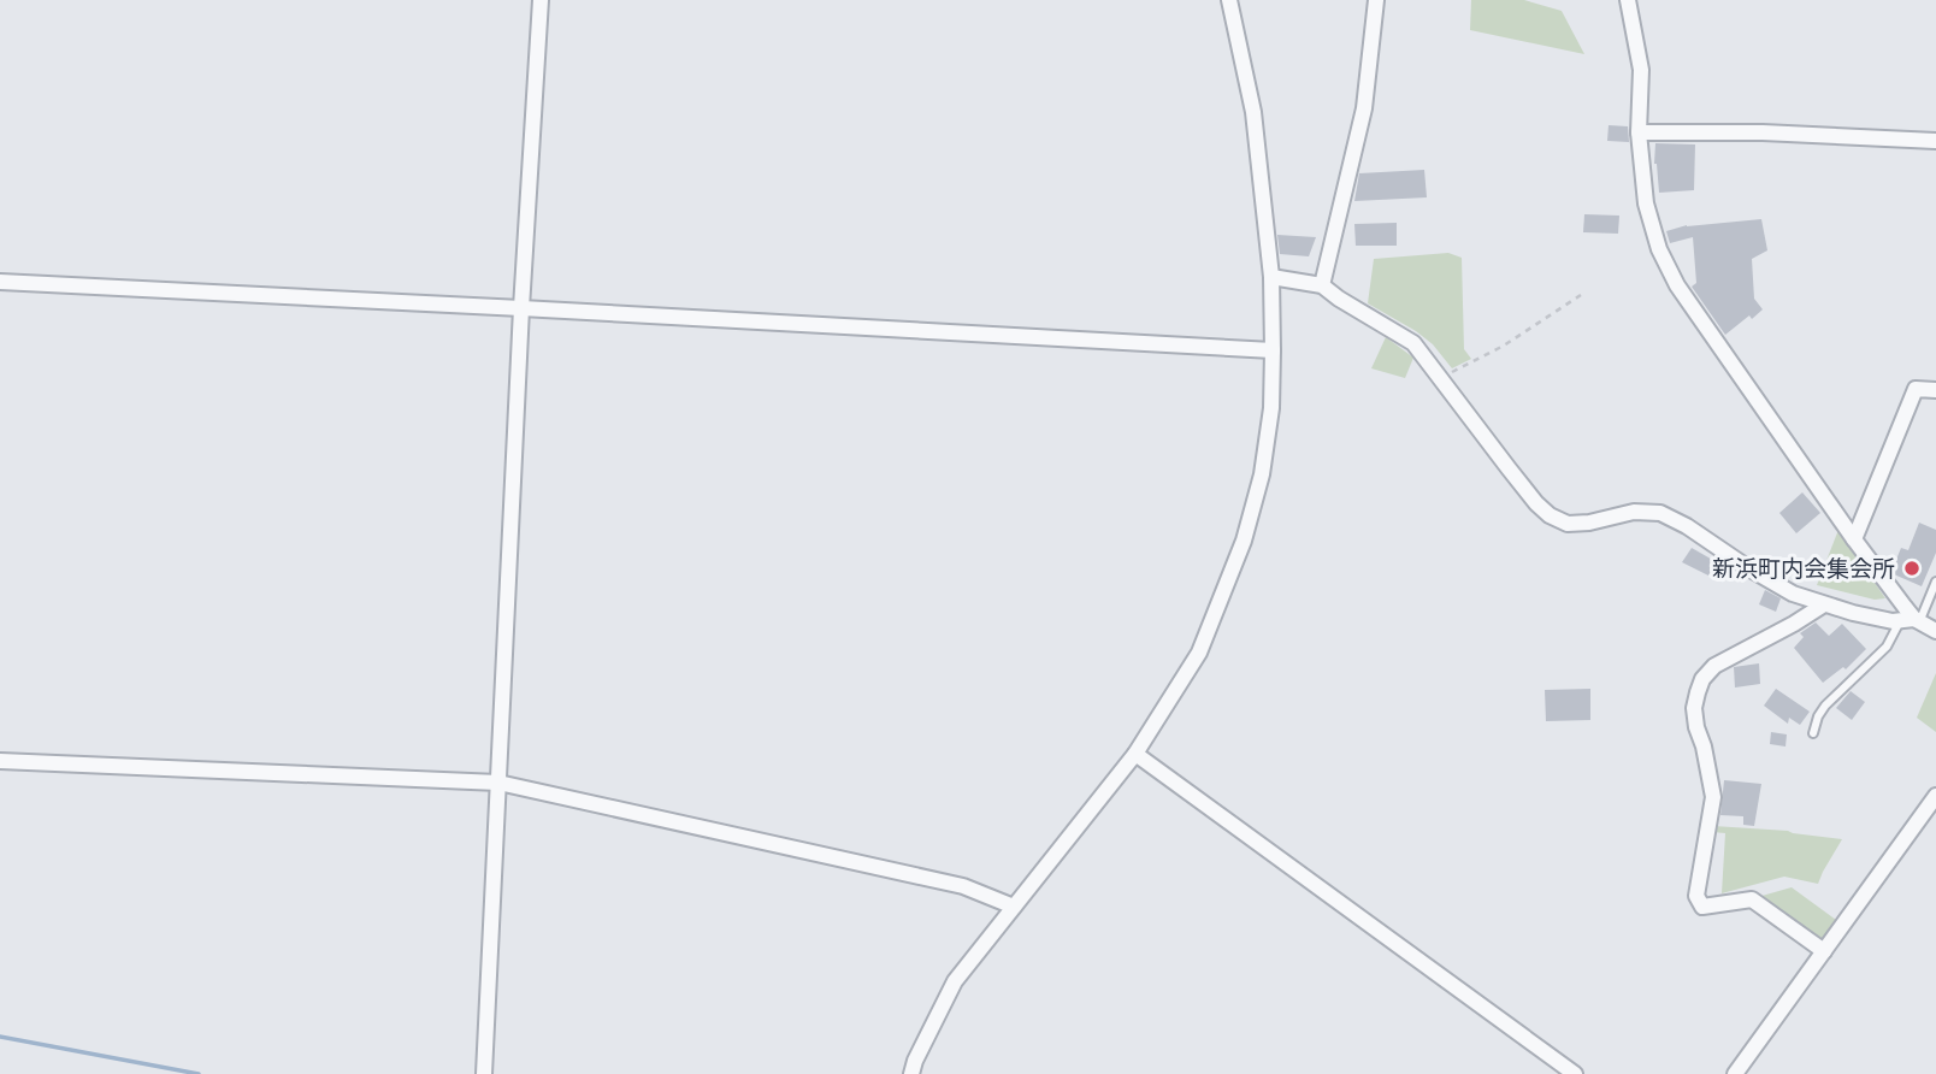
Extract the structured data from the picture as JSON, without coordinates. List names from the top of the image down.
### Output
{
  "places": ["新浜町内会集会所"]
}
